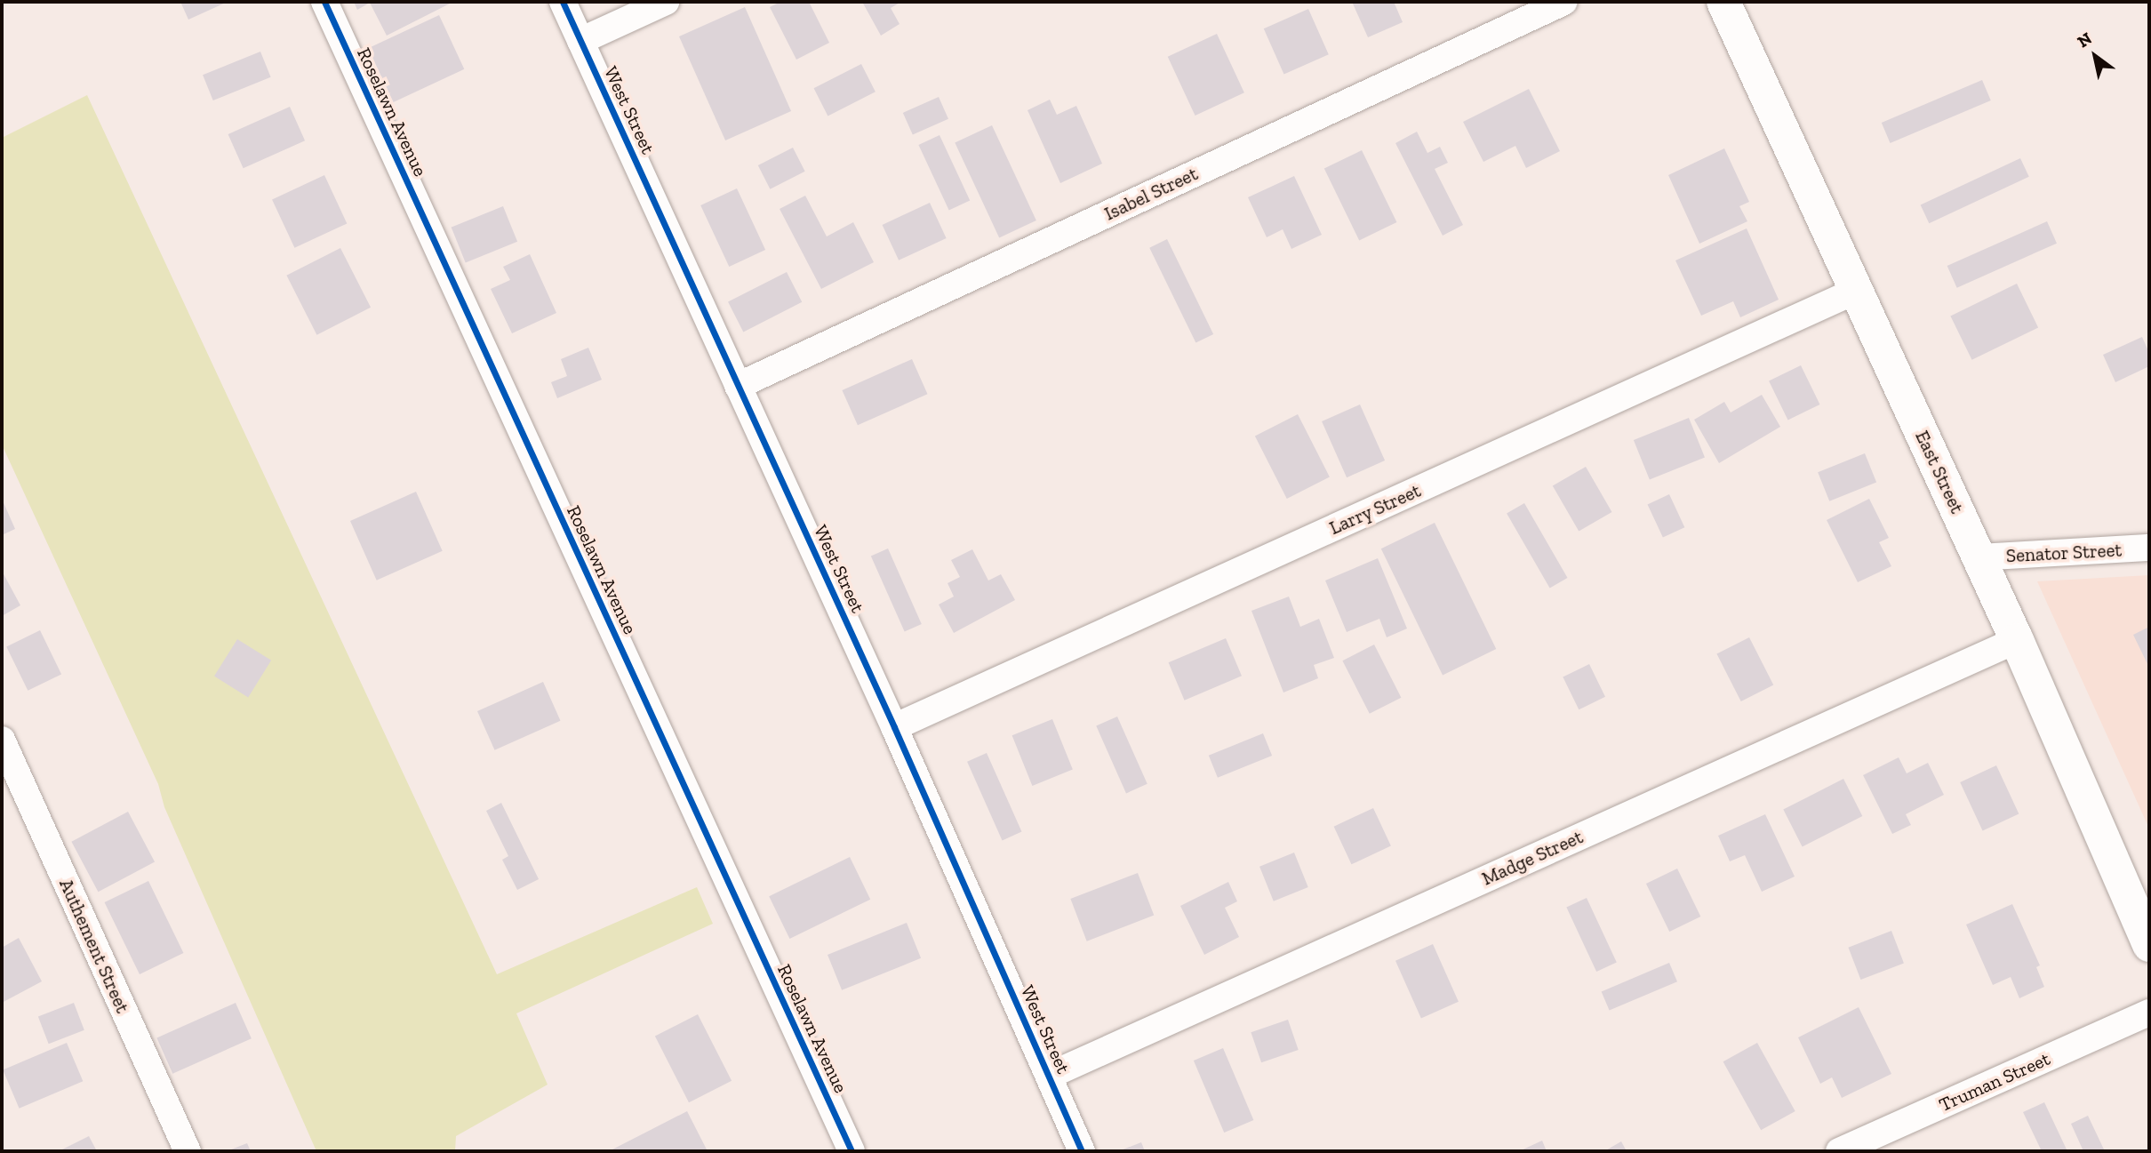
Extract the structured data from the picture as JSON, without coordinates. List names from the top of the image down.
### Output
{
  "streets": {
    "street": [
      "West Street",
      "Roselawn Avenue",
      "Isabel Street",
      "East Street",
      "Larry Street",
      "Senator Street",
      "Madge Street",
      "Authement Street",
      "Truman Street"
    ]
  },
  "crossings": [
    ["West Street", "Isabel Street"],
    ["West Street", "Larry Street"],
    ["West Street", "Madge Street"],
    ["East Street", "Larry Street"],
    ["East Street", "Senator Street"],
    ["East Street", "Madge Street"]
  ],
  "north": "top left"
}
